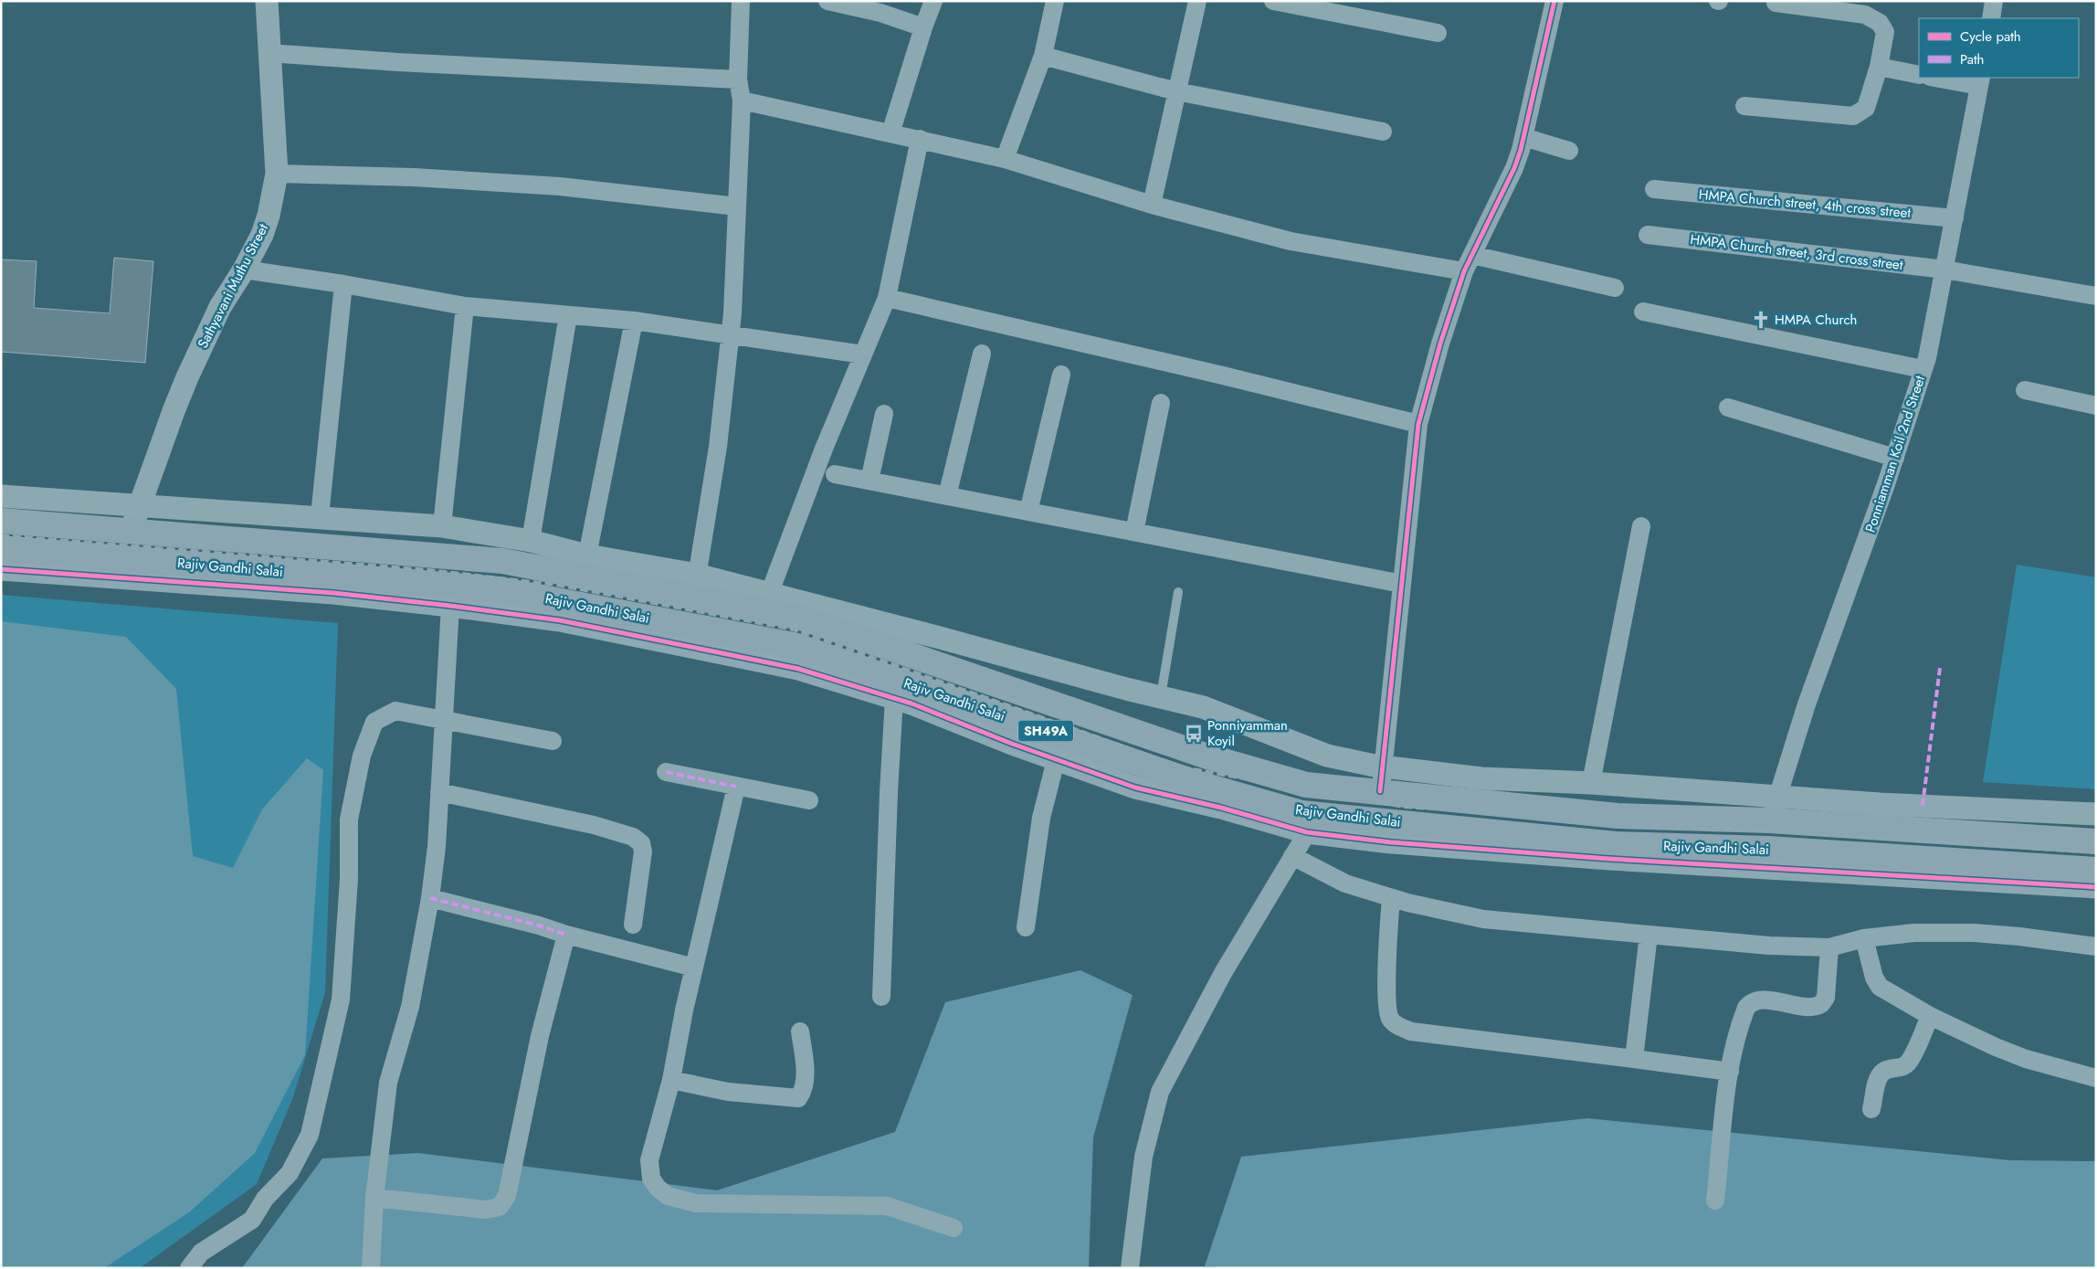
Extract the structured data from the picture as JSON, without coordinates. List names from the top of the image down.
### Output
{
  "streets": {
    "main road": ["Rajiv Gandhi Salai", "SH49A"],
    "street": [
      "HMPA Church street, 4th cross street",
      "HMPA Church street, 3rd cross street",
      "Sathyavani Muthu Street",
      "Ponniamman Koil 2nd Street"
    ]
  },
  "crossings": [
    ["HMPA Church street, 4th cross street", "Ponniamman Koil 2nd Street"],
    ["HMPA Church street, 3rd cross street", "Ponniamman Koil 2nd Street"],
    ["Sathyavani Muthu Street", "Rajiv Gandhi Salai"],
    ["Ponniamman Koil 2nd Street", "Rajiv Gandhi Salai"]
  ],
  "places": {
    "church": ["HMPA Church"],
    "bus stop": ["Ponniyamman Koyil"]
  },
  "legend": ["Cycle path", "Path"]
}
